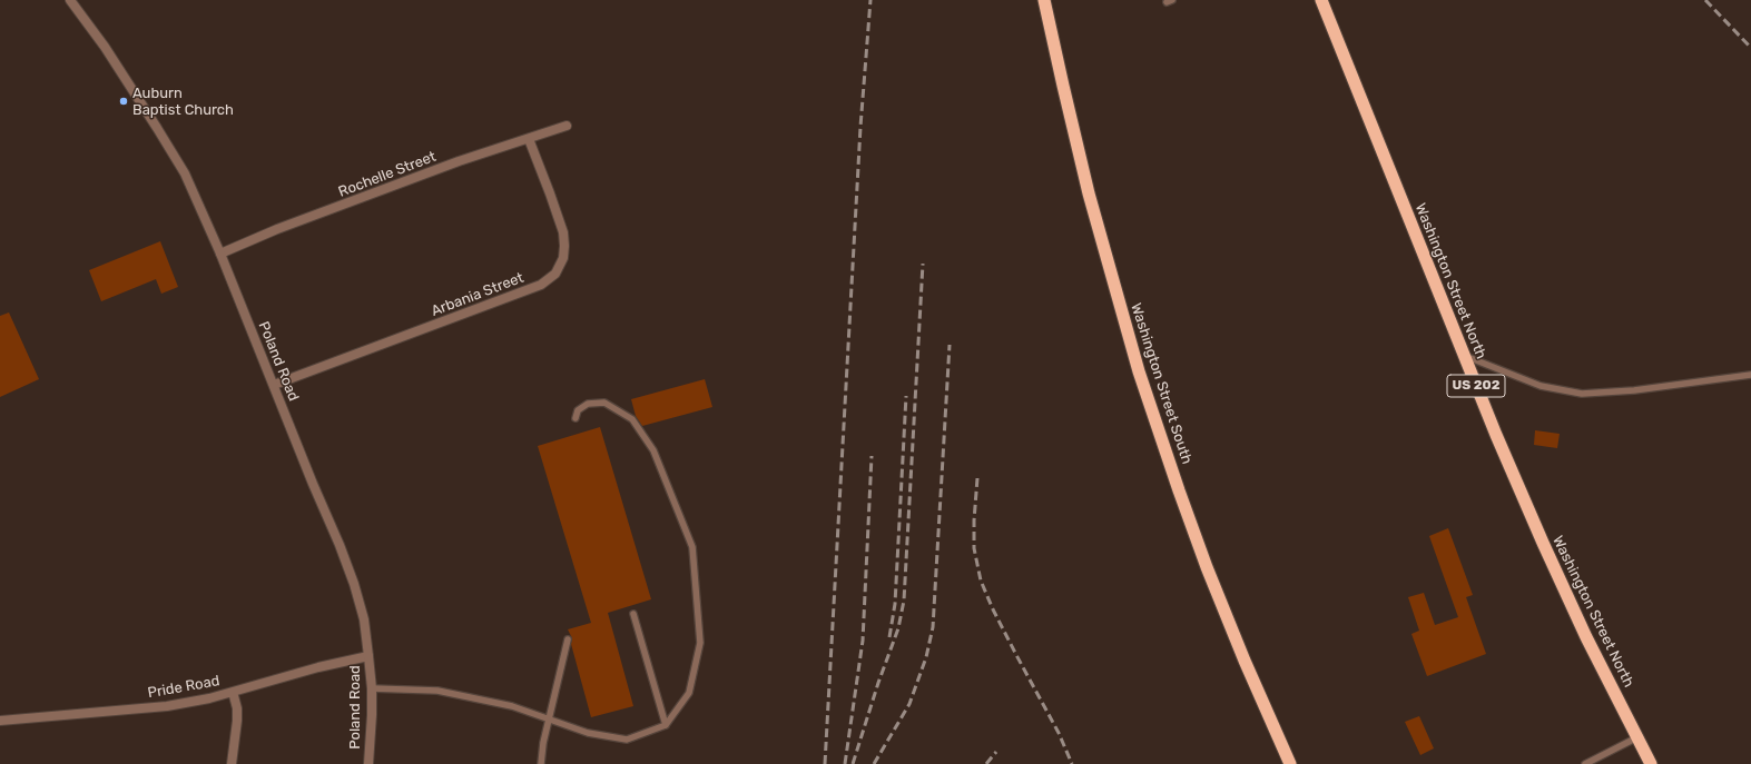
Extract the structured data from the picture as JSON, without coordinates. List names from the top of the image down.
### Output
{
  "streets": {
    "highway": ["Washington Street North", "Washington Street South", "US 202"],
    "street": [
      "Rochelle Street",
      "Arbania Street",
      "Poland Road",
      "Pride Road"
    ]
  },
  "crossings": [
    ["Rochelle Street", "Arbania Street"],
    ["Rochelle Street", "Poland Road"],
    ["Arbania Street", "Poland Road"],
    ["Poland Road", "Pride Road"]
  ],
  "places": ["Auburn Baptist Church"]
}
